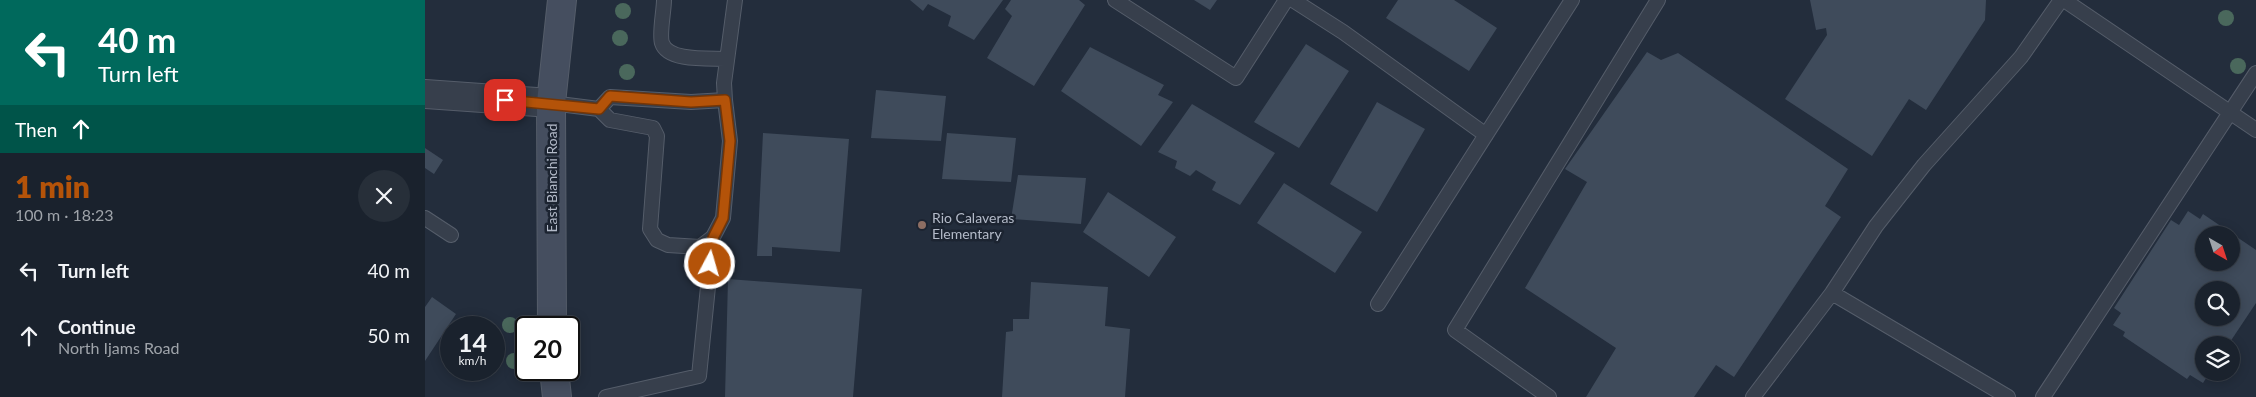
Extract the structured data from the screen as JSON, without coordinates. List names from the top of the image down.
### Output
{
  "streets": {
    "main road": ["East Bianchi Road"]
  },
  "places": ["Rio Calaveras Elementary"],
  "north": "bottom right",
  "page": {
    "turn": ["40 m", "Turn left"],
    "then": "Then",
    "heading": ["1 min", "100 m · 18:23"],
    "list": [
      {
        "name": "Turn left",
        "value": "40 m"
      },
      {
        "name": "Continue",
        "note": "North Ijams Road",
        "value": "50 m"
      }
    ],
    "speed": "14 km/h",
    "limit": "20"
  }
}
